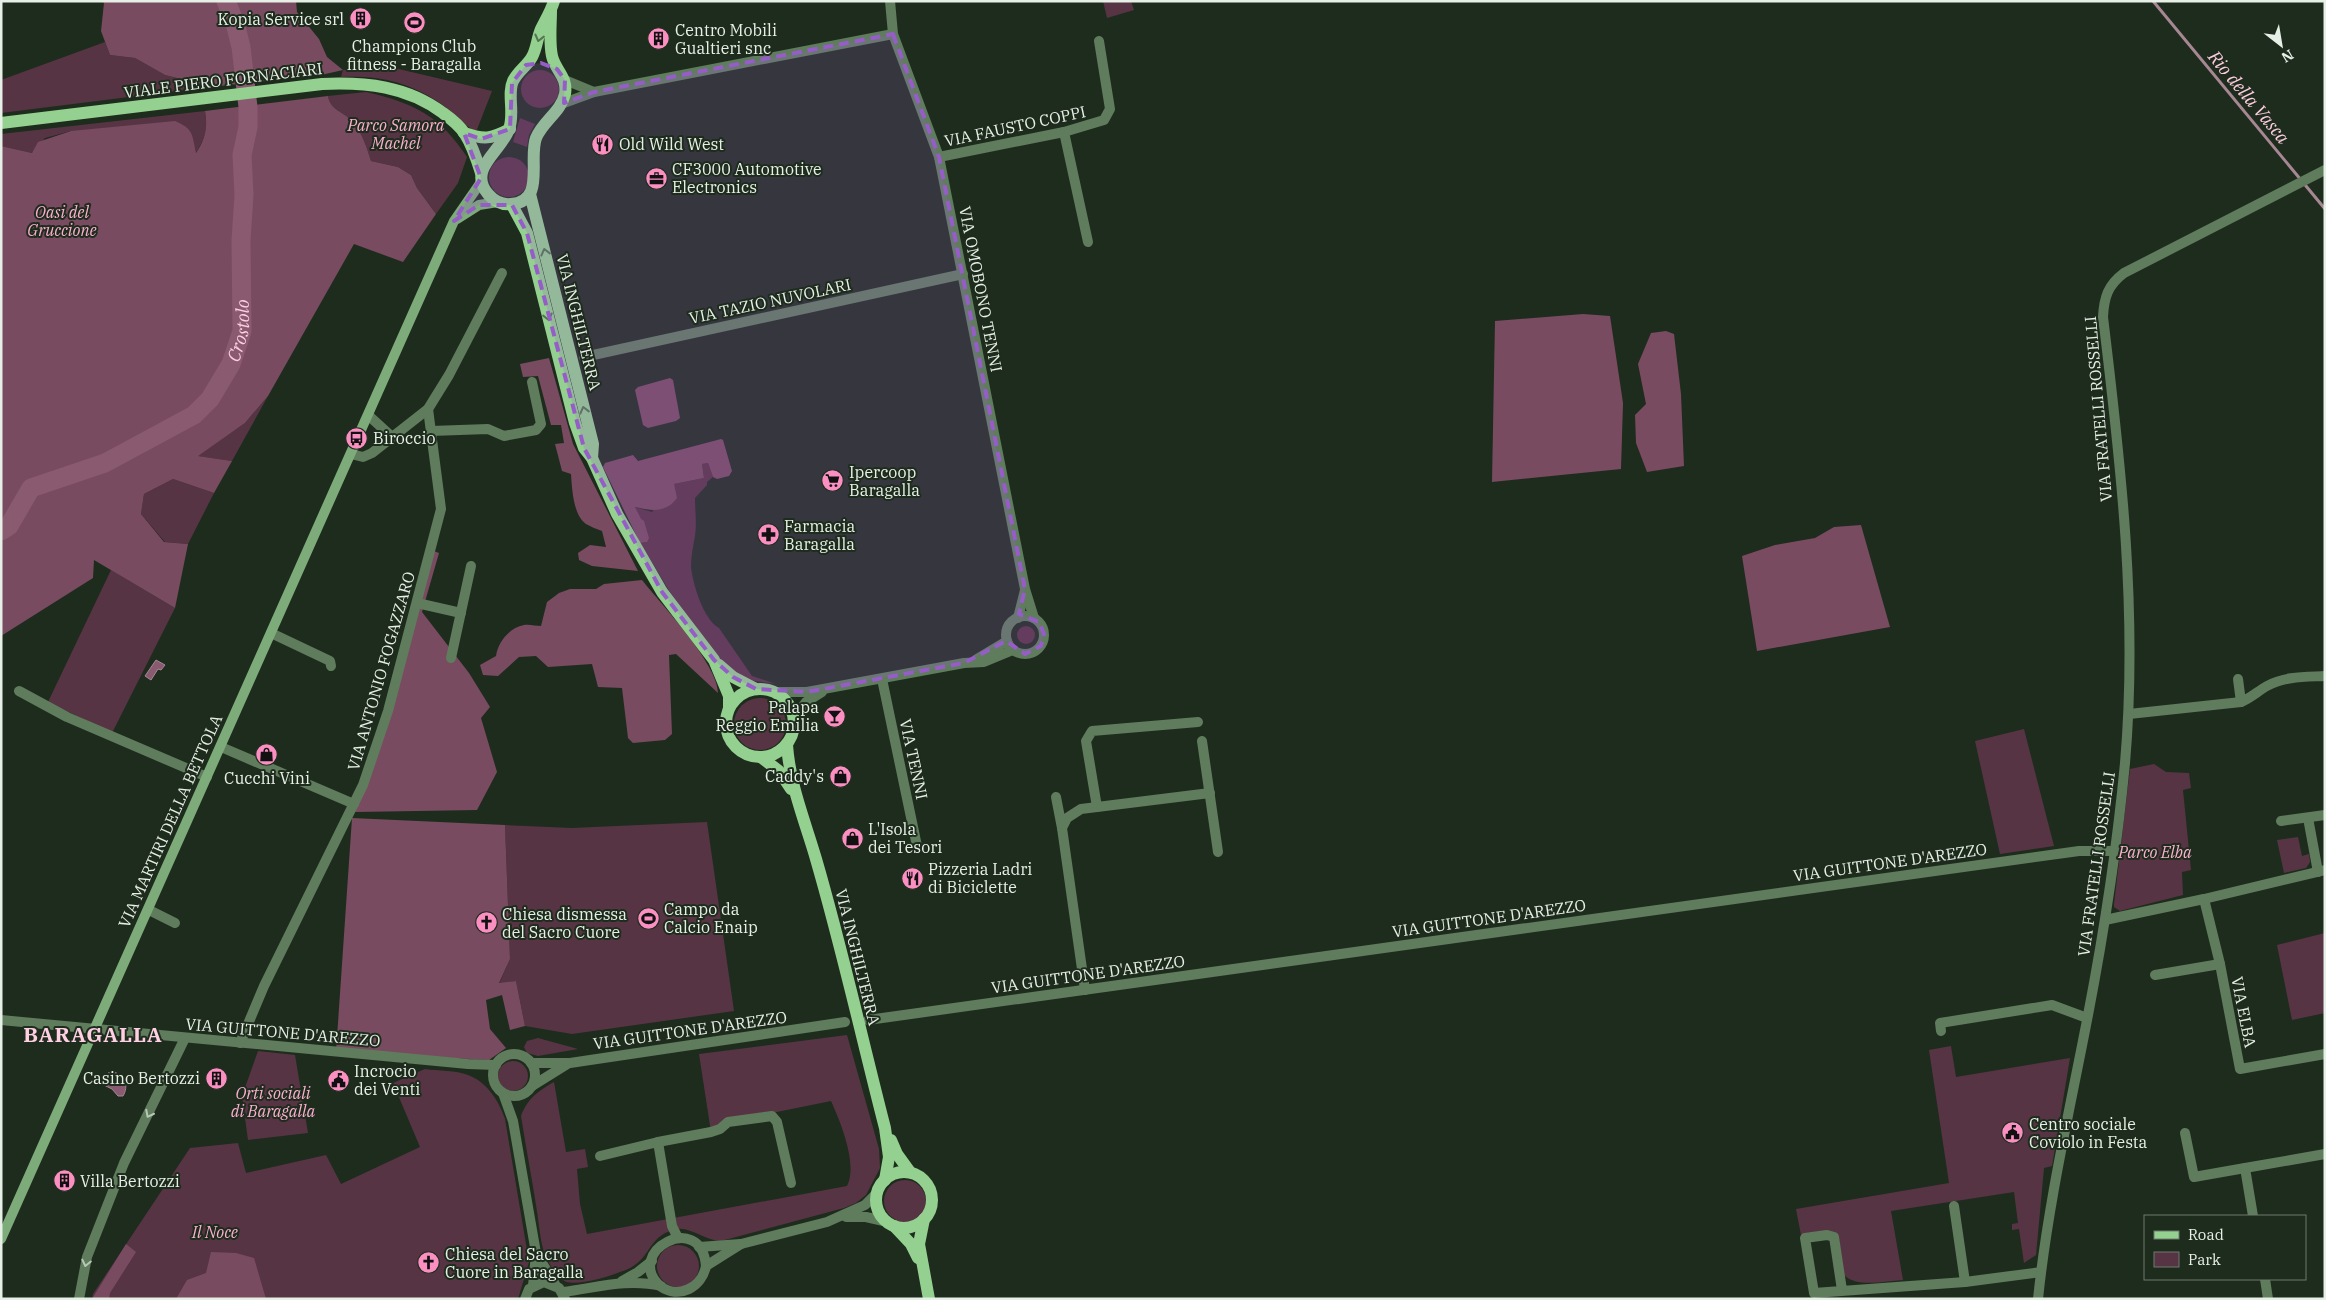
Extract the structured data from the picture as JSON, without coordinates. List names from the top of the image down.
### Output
{
  "streets": {
    "main road": ["VIALE PIERO FORNACIARI", "VIA INGHILTERRA", "VIA MARTIRI DELLA BETTOLA"],
    "street": [
      "VIA FAUSTO COPPI",
      "VIA OMOBONO TENNI",
      "VIA TAZIO NUVOLARI",
      "VIA FRATELLI ROSSELLI",
      "VIA ANTONIO FOGAZZARO",
      "VIA TENNI",
      "VIA GUITTONE D'AREZZO",
      "VIA ELBA"
    ]
  },
  "crossings": [
    ["VIALE PIERO FORNACIARI", "VIA MARTIRI DELLA BETTOLA"],
    ["VIA FAUSTO COPPI", "VIA OMOBONO TENNI"],
    ["VIA OMOBONO TENNI", "VIA TAZIO NUVOLARI"],
    ["VIA OMOBONO TENNI", "VIA INGHILTERRA"],
    ["VIA OMOBONO TENNI", "VIA TENNI"],
    ["VIA FRATELLI ROSSELLI", "VIA GUITTONE D'AREZZO"],
    ["VIA ANTONIO FOGAZZARO", "VIA GUITTONE D'AREZZO"],
    ["VIA MARTIRI DELLA BETTOLA", "VIA GUITTONE D'AREZZO"]
  ],
  "districts": ["BARAGALLA"],
  "water": ["Rio della Vasca", "Crostolo"],
  "parks": [
    "Parco Samora Machel",
    "Oasi del Gruccione",
    "Parco Elba",
    "Orti sociali di Baragalla",
    "Il Noce"
  ],
  "places": {
    "building": [
      "Kopia Service srl",
      "Centro Mobili Gualtieri snc",
      "Casino Bertozzi",
      "Villa Bertozzi"
    ],
    "sports": ["Champions Club fitness - Baragalla", "Campo da Calcio Enaip"],
    "restaurant": ["Old Wild West", "Pizzeria Ladri di Biciclette"],
    "office": ["CF3000 Automotive Electronics"],
    "bus stop": ["Biroccio"],
    "supermarket": ["Ipercoop Baragalla"],
    "pharmacy": ["Farmacia Baragalla"],
    "bar": ["Palapa Reggio Emilia"],
    "shop": ["Cucchi Vini", "Caddy's", "L'Isola dei Tesori"],
    "church": ["Chiesa dismessa del Sacro Cuore", "Chiesa del Sacro Cuore in Baragalla"],
    "public building": ["Incrocio dei Venti", "Centro sociale Coviolo in Festa"]
  },
  "legend": ["Road", "Park"],
  "north": "bottom right"
}
